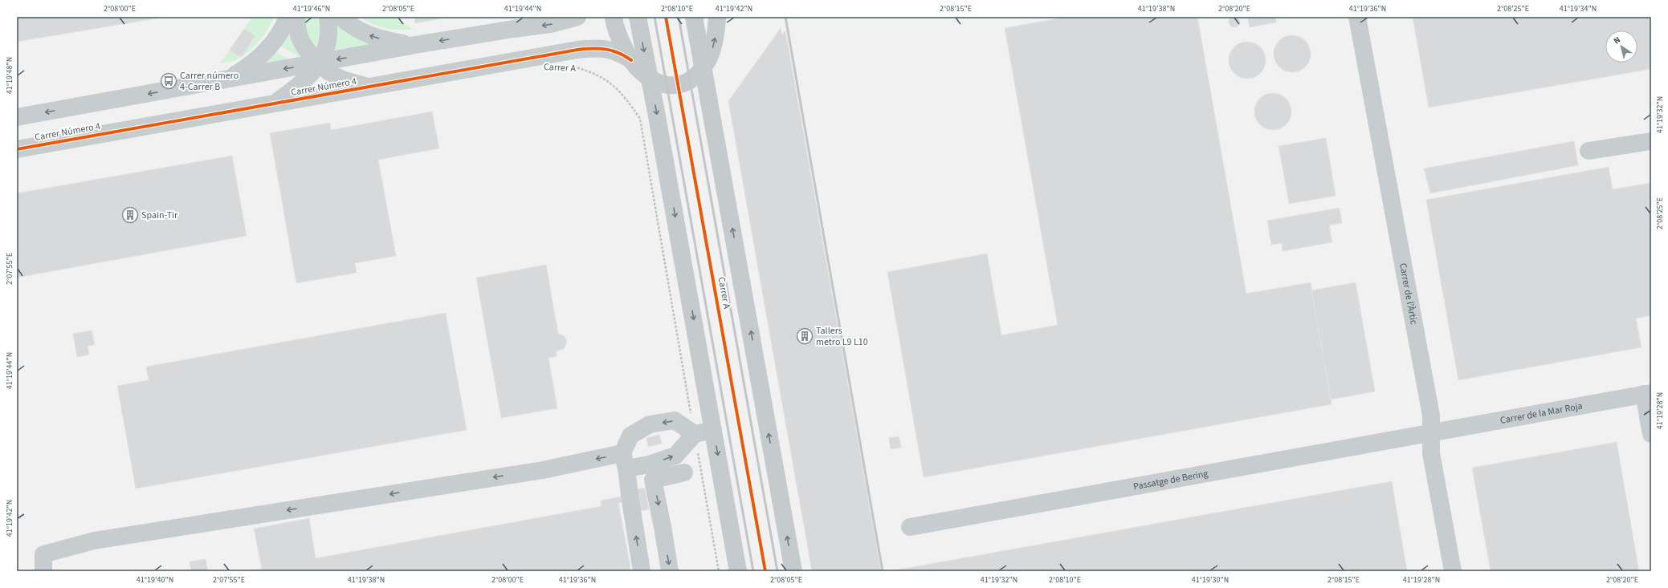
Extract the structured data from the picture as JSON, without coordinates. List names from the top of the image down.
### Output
{
  "streets": {
    "main road": ["Carrer A"],
    "street": [
      "Carrer Número 4",
      "Carrer de l'Àrtic",
      "Carrer de la Mar Roja",
      "Passatge de Bering"
    ]
  },
  "crossings": [
    ["Carrer de l'Àrtic", "Carrer de la Mar Roja"],
    ["Carrer de l'Àrtic", "Passatge de Bering"],
    ["Carrer de la Mar Roja", "Passatge de Bering"]
  ],
  "places": {
    "bus stop": ["Carrer número 4-Carrer B"],
    "building": ["Spain-Tir", "Tallers metro L9 L10"]
  },
  "north": "top left",
  "coordinates": [
    "2°08'00\"E",
    "41°19'46\"N",
    "2°08'05\"E",
    "41°19'44\"N",
    "2°08'10\"E",
    "41°19'42\"N",
    "2°08'15\"E",
    "41°19'38\"N",
    "2°08'20\"E",
    "41°19'36\"N",
    "2°08'25\"E",
    "41°19'34\"N",
    "41°19'48\"N",
    "41°19'32\"N",
    "2°07'55\"E",
    "41°19'28\"N",
    "41°19'40\"N",
    "41°19'30\"N"
  ]
}
